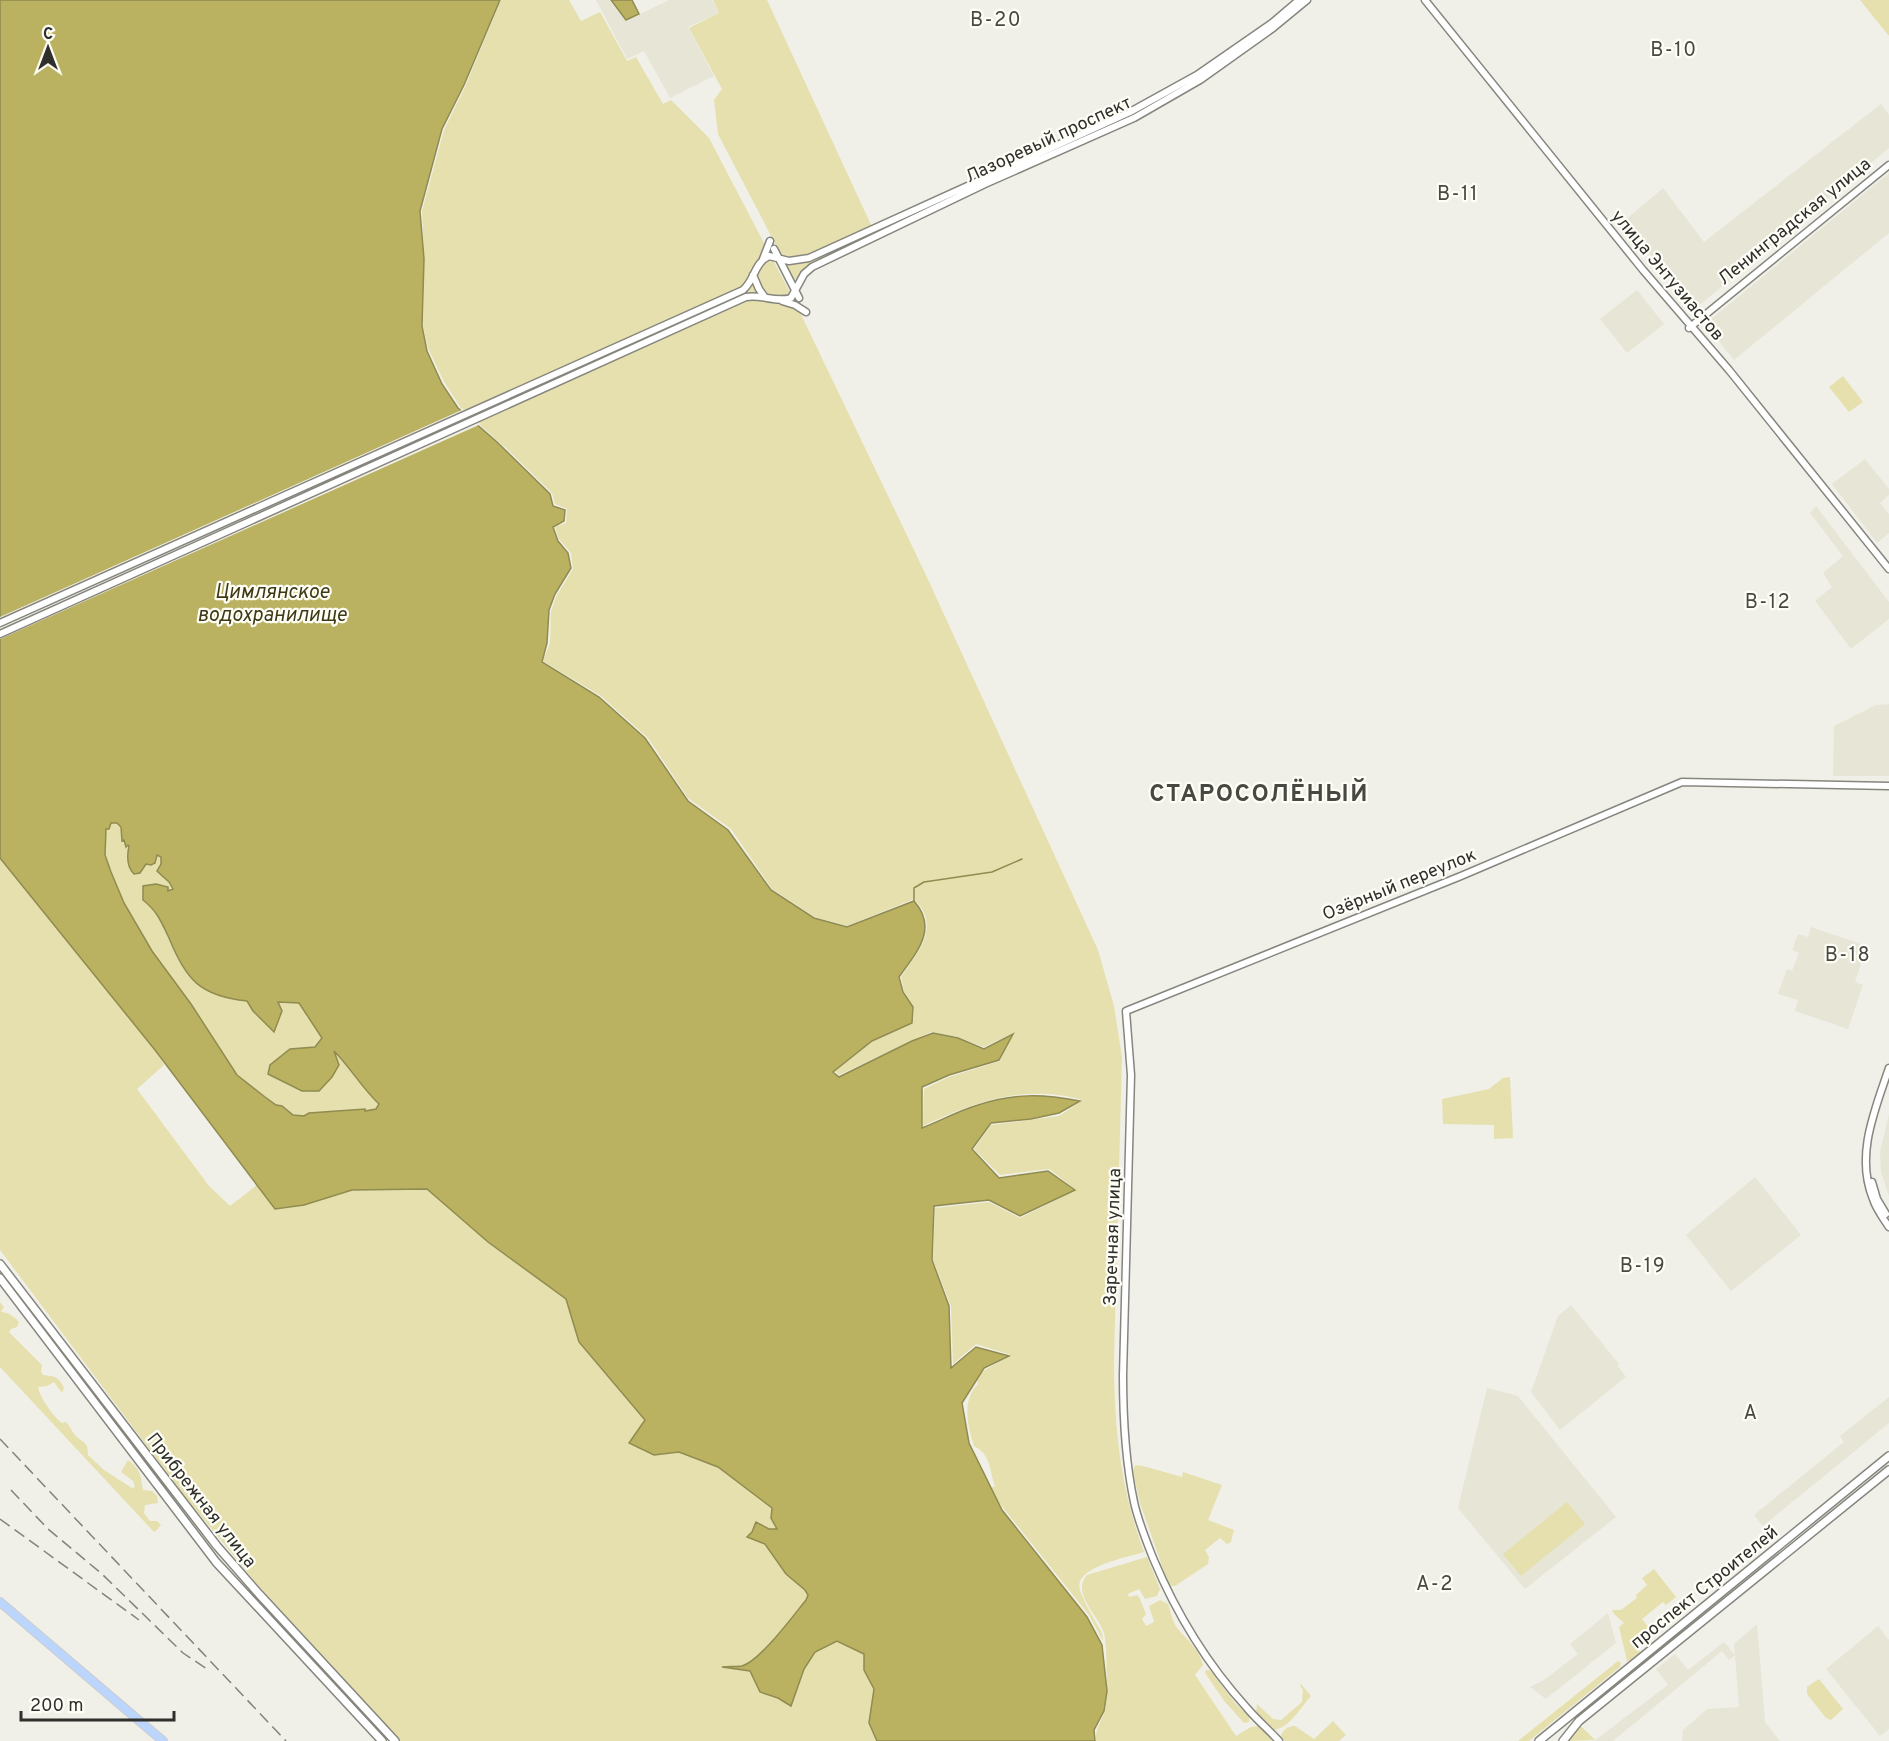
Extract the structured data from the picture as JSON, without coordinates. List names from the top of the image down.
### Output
{
  "streets": {
    "main road": ["Прибрежная улица", "проспект Строителей"],
    "street": [
      "Лазоревый проспект",
      "улица Энтузиастов",
      "Озёрный переулок",
      "Заречная улица"
    ]
  },
  "crossings": [
    ["Озёрный переулок", "Заречная улица"]
  ],
  "districts": [
    "В-20",
    "В-10",
    "В-11",
    "В-12",
    "СТАРОCОЛЁНЫЙ",
    "В-18",
    "В-19",
    "А",
    "А-2"
  ],
  "water": ["Цимлянское водохранилище"],
  "scale_bar": "200 m",
  "north": "top"
}
